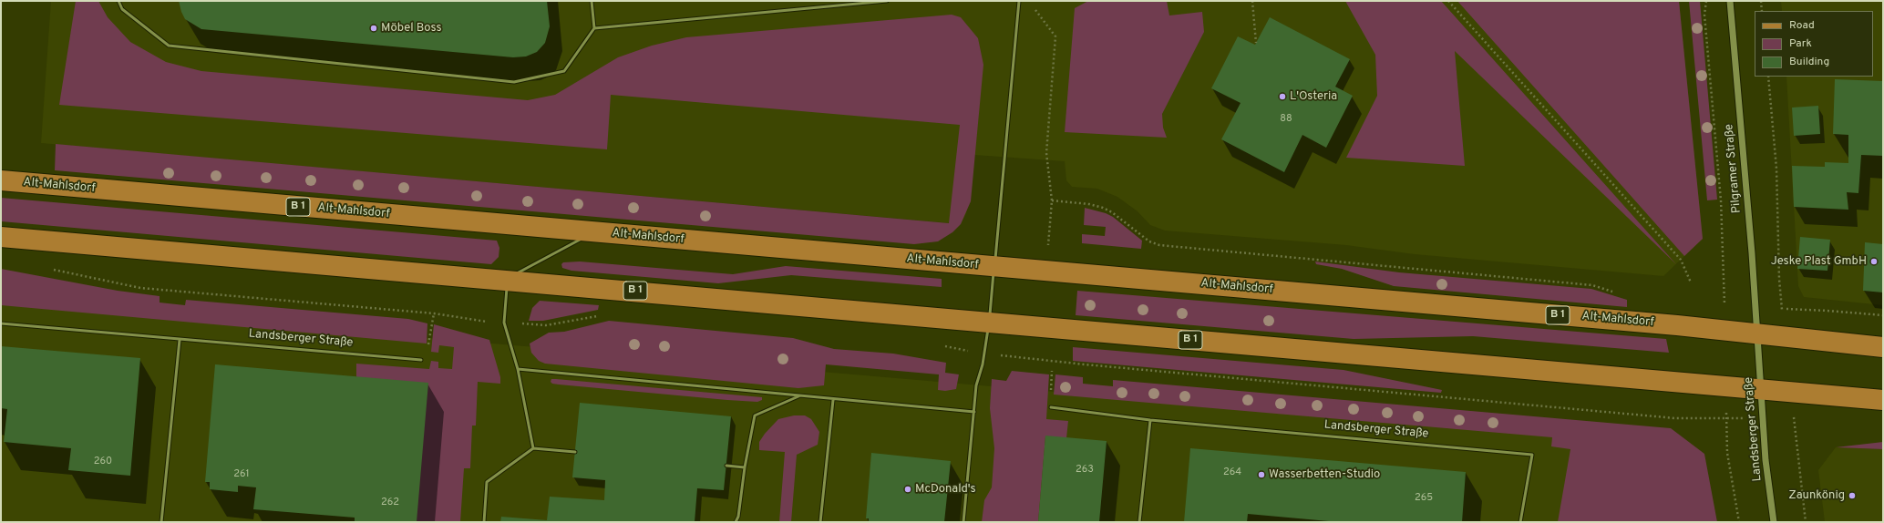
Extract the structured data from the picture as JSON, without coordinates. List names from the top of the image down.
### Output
{
  "streets": {
    "main road": ["Alt-Mahlsdorf", "B 1"],
    "street": ["Pilgramer Straße", "Landsberger Straße"]
  },
  "crossings": [
    ["Pilgramer Straße", "Alt-Mahlsdorf"],
    ["Pilgramer Straße", "Landsberger Straße"],
    ["Alt-Mahlsdorf", "Landsberger Straße"],
    ["B 1", "Landsberger Straße"]
  ],
  "places": [
    "Möbel Boss",
    "L'Osteria",
    "Jeske Plast GmbH",
    "Wasserbetten-Studio",
    "McDonald's",
    "Zaunkönig"
  ],
  "house_numbers": [
    "88",
    "260",
    "263",
    "264",
    "261",
    "265",
    "262"
  ],
  "legend": ["Road", "Park", "Building"]
}
